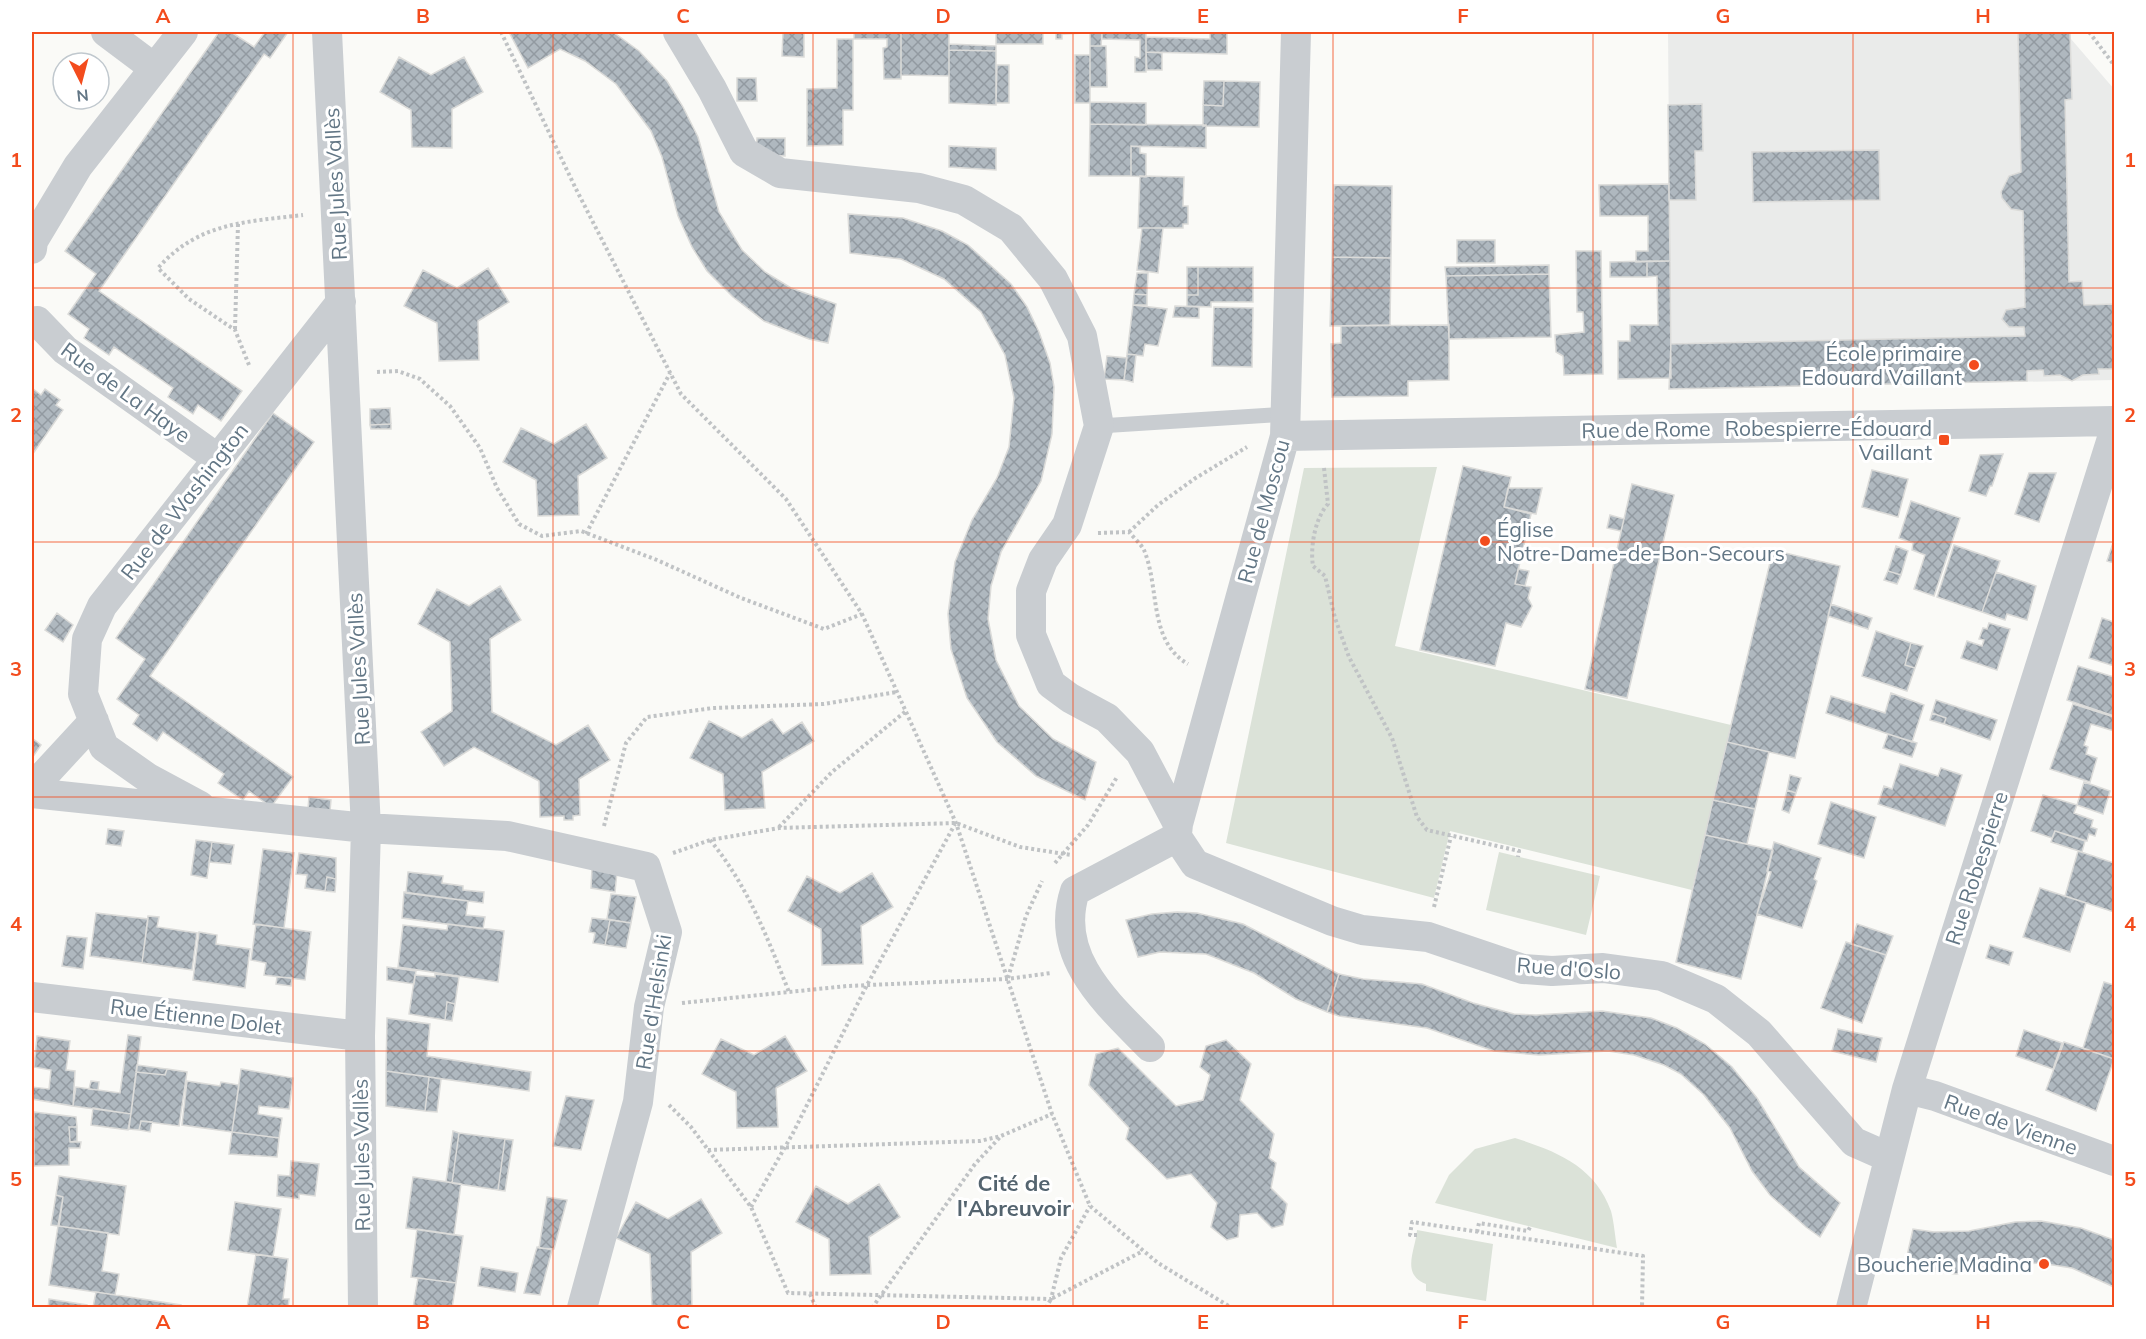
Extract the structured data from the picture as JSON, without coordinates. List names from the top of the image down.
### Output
{
  "streets": {
    "street": [
      "Rue Jules Vallès",
      "Rue de La Haye",
      "Rue de Rome",
      "Rue de Washington",
      "Rue de Moscou",
      "Rue Robespierre",
      "Rue d'Oslo",
      "Rue d'Helsinki",
      "Rue Étienne Dolet",
      "Rue de Vienne"
    ]
  },
  "crossings": [
    ["Rue Jules Vallès", "Rue de Washington"],
    ["Rue Jules Vallès", "Rue Étienne Dolet"],
    ["Rue de La Haye", "Rue de Washington"],
    ["Rue de Rome", "Rue de Moscou"],
    ["Rue de Moscou", "Rue d'Oslo"],
    ["Rue Robespierre", "Rue d'Oslo"],
    ["Rue Robespierre", "Rue de Vienne"]
  ],
  "districts": ["Cité de l'Abreuvoir"],
  "places": {
    "other": ["École primaire Edouard Vaillant", "Église Notre-Dame-de-Bon-Secours", "Boucherie Madina"],
    "transit": ["Robespierre-Édouard Vaillant"]
  },
  "north": "bottom",
  "grid": {
    "columns": [
      "A",
      "B",
      "C",
      "D",
      "E",
      "F",
      "G",
      "H"
    ],
    "rows": [
      "1",
      "2",
      "3",
      "4",
      "5"
    ]
  }
}
